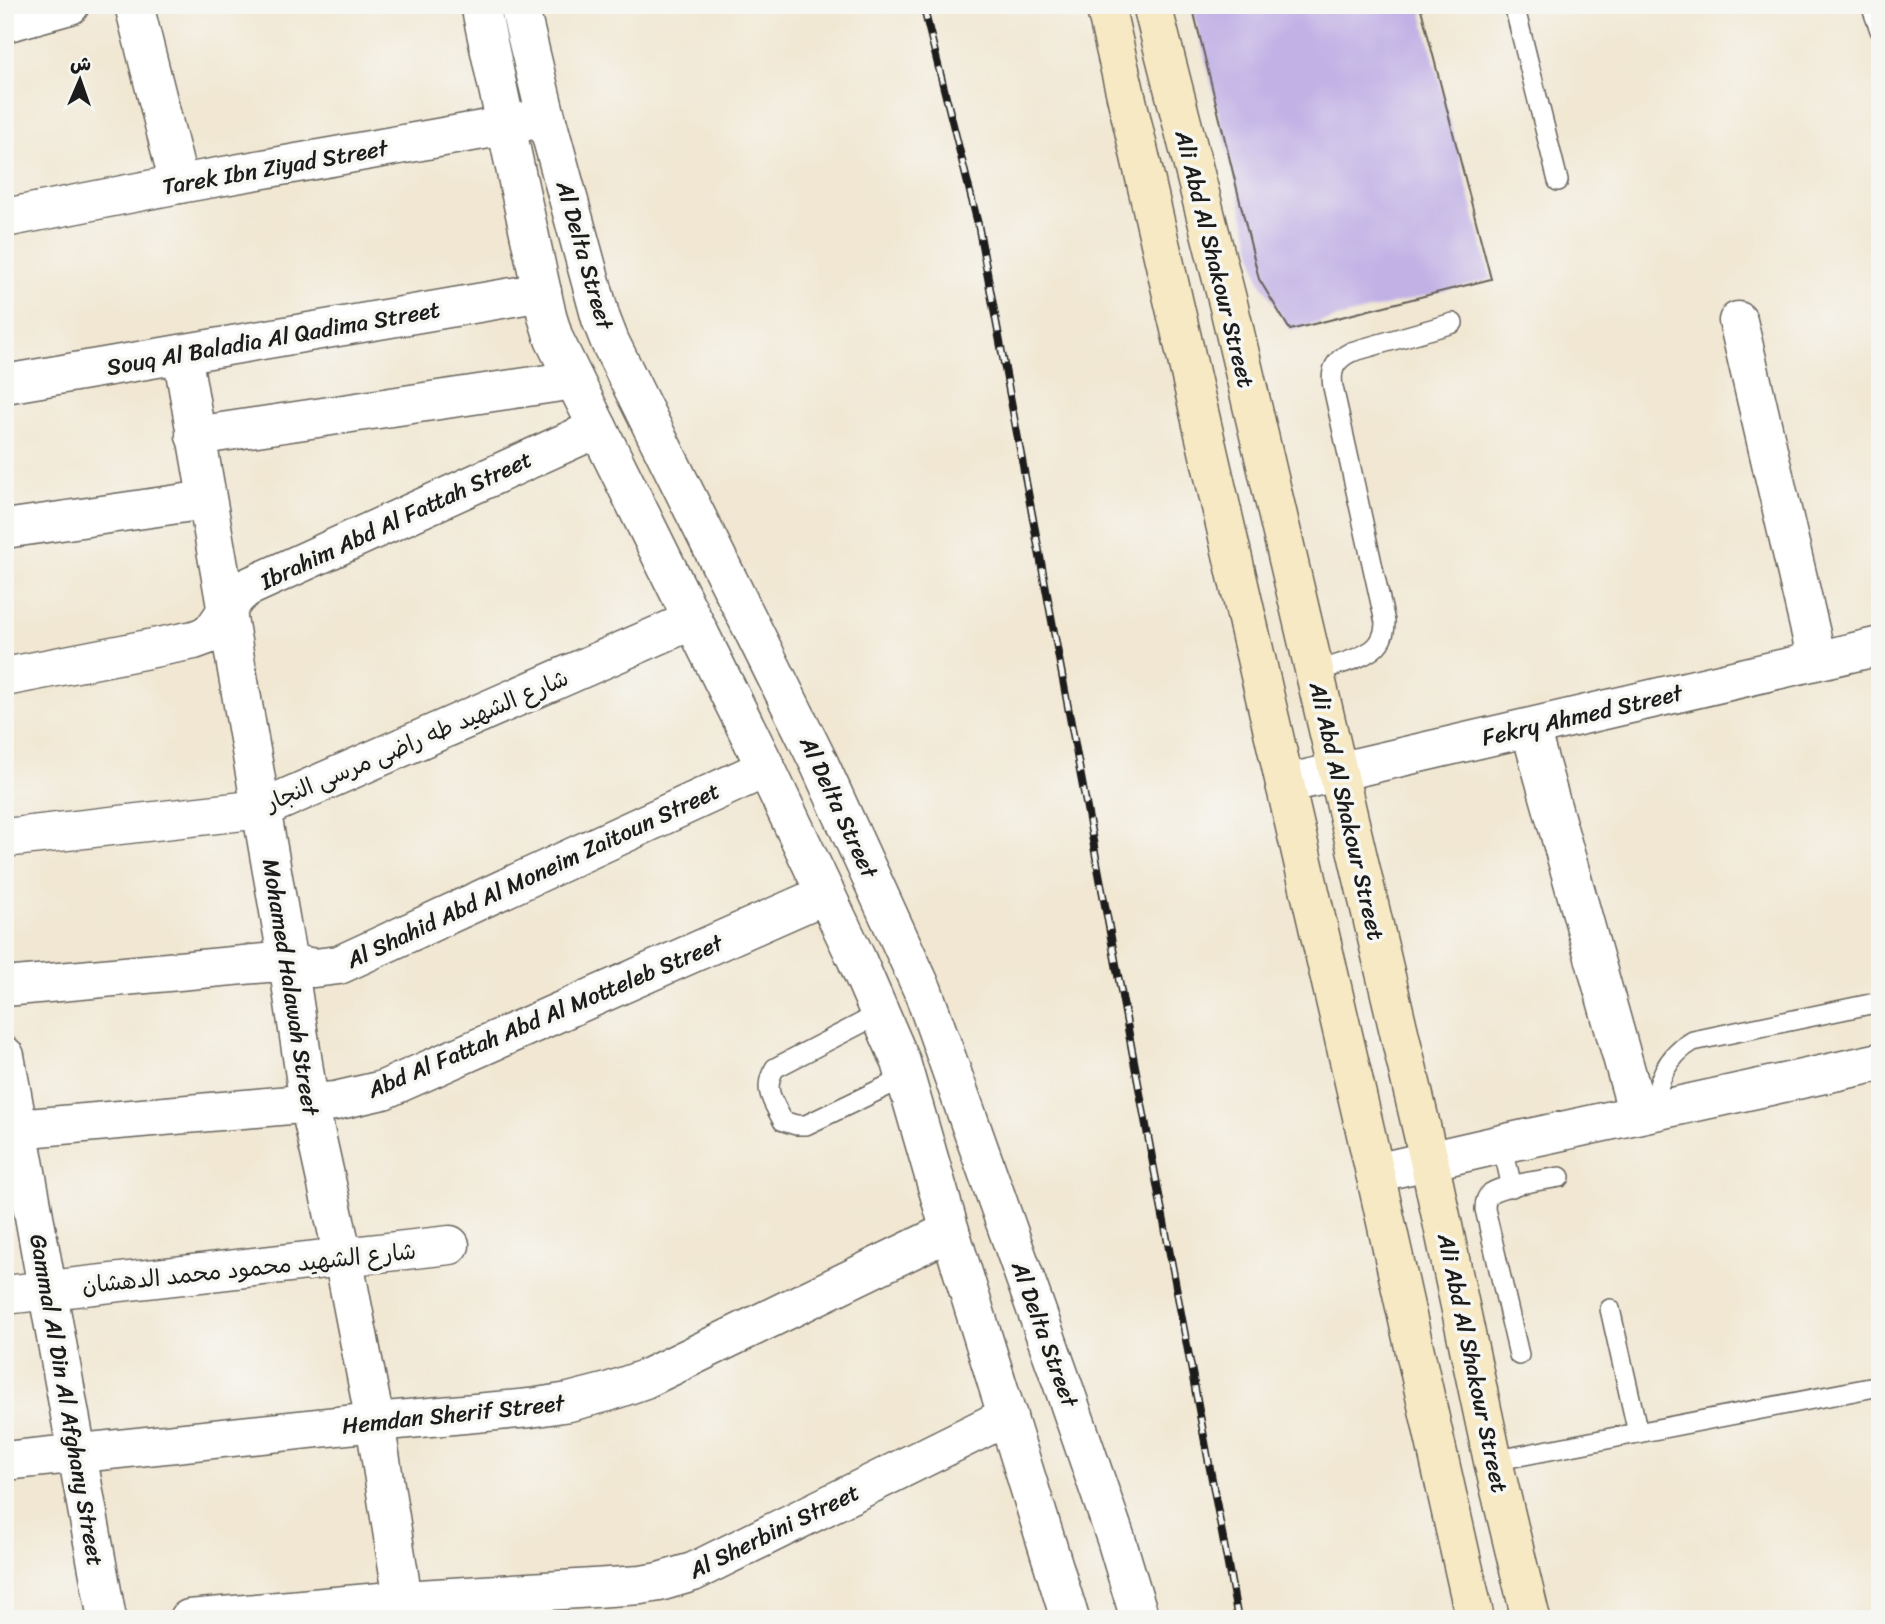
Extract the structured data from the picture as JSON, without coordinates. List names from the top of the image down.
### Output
{
  "streets": {
    "main road": ["Ali Abd Al Shakour Street"],
    "street": [
      "Tarek Ibn Ziyad Street",
      "Al Delta Street",
      "Souq Al Baladia Al Qadima Street",
      "Ibrahim Abd Al Fattah Street",
      "Fekry Ahmed Street",
      "شارع الشهيد طه راضى مرسى النجار",
      "Al Shahid Abd Al Moneim Zaitoun Street",
      "Mohamed Halawah Street",
      "Abd Al Fattah Abd Al Motteleb Street",
      "شارع الشهيد محمود محمد الدهشان",
      "Gammal Al Din Al Afghany Street",
      "Hemdan Sherif Street",
      "Al Sherbini Street"
    ]
  },
  "crossings": [
    ["Tarek Ibn Ziyad Street", "Al Delta Street"],
    ["Al Delta Street", "Souq Al Baladia Al Qadima Street"],
    ["Al Delta Street", "Ibrahim Abd Al Fattah Street"],
    ["Al Delta Street", "شارع الشهيد طه راضى مرسى النجار"],
    ["Al Delta Street", "Al Shahid Abd Al Moneim Zaitoun Street"],
    ["Al Delta Street", "Abd Al Fattah Abd Al Motteleb Street"],
    ["Al Delta Street", "Hemdan Sherif Street"],
    ["Al Delta Street", "Al Sherbini Street"],
    ["Ali Abd Al Shakour Street", "Fekry Ahmed Street"],
    ["Souq Al Baladia Al Qadima Street", "Mohamed Halawah Street"],
    ["Ibrahim Abd Al Fattah Street", "Mohamed Halawah Street"],
    ["شارع الشهيد طه راضى مرسى النجار", "Mohamed Halawah Street"],
    ["Al Shahid Abd Al Moneim Zaitoun Street", "Mohamed Halawah Street"],
    ["Mohamed Halawah Street", "Abd Al Fattah Abd Al Motteleb Street"],
    ["Mohamed Halawah Street", "شارع الشهيد محمود محمد الدهشان"],
    ["Mohamed Halawah Street", "Hemdan Sherif Street"],
    ["Mohamed Halawah Street", "Al Sherbini Street"],
    ["Abd Al Fattah Abd Al Motteleb Street", "Gammal Al Din Al Afghany Street"],
    ["شارع الشهيد محمود محمد الدهشان", "Gammal Al Din Al Afghany Street"],
    ["Gammal Al Din Al Afghany Street", "Hemdan Sherif Street"]
  ],
  "north": "top"
}
